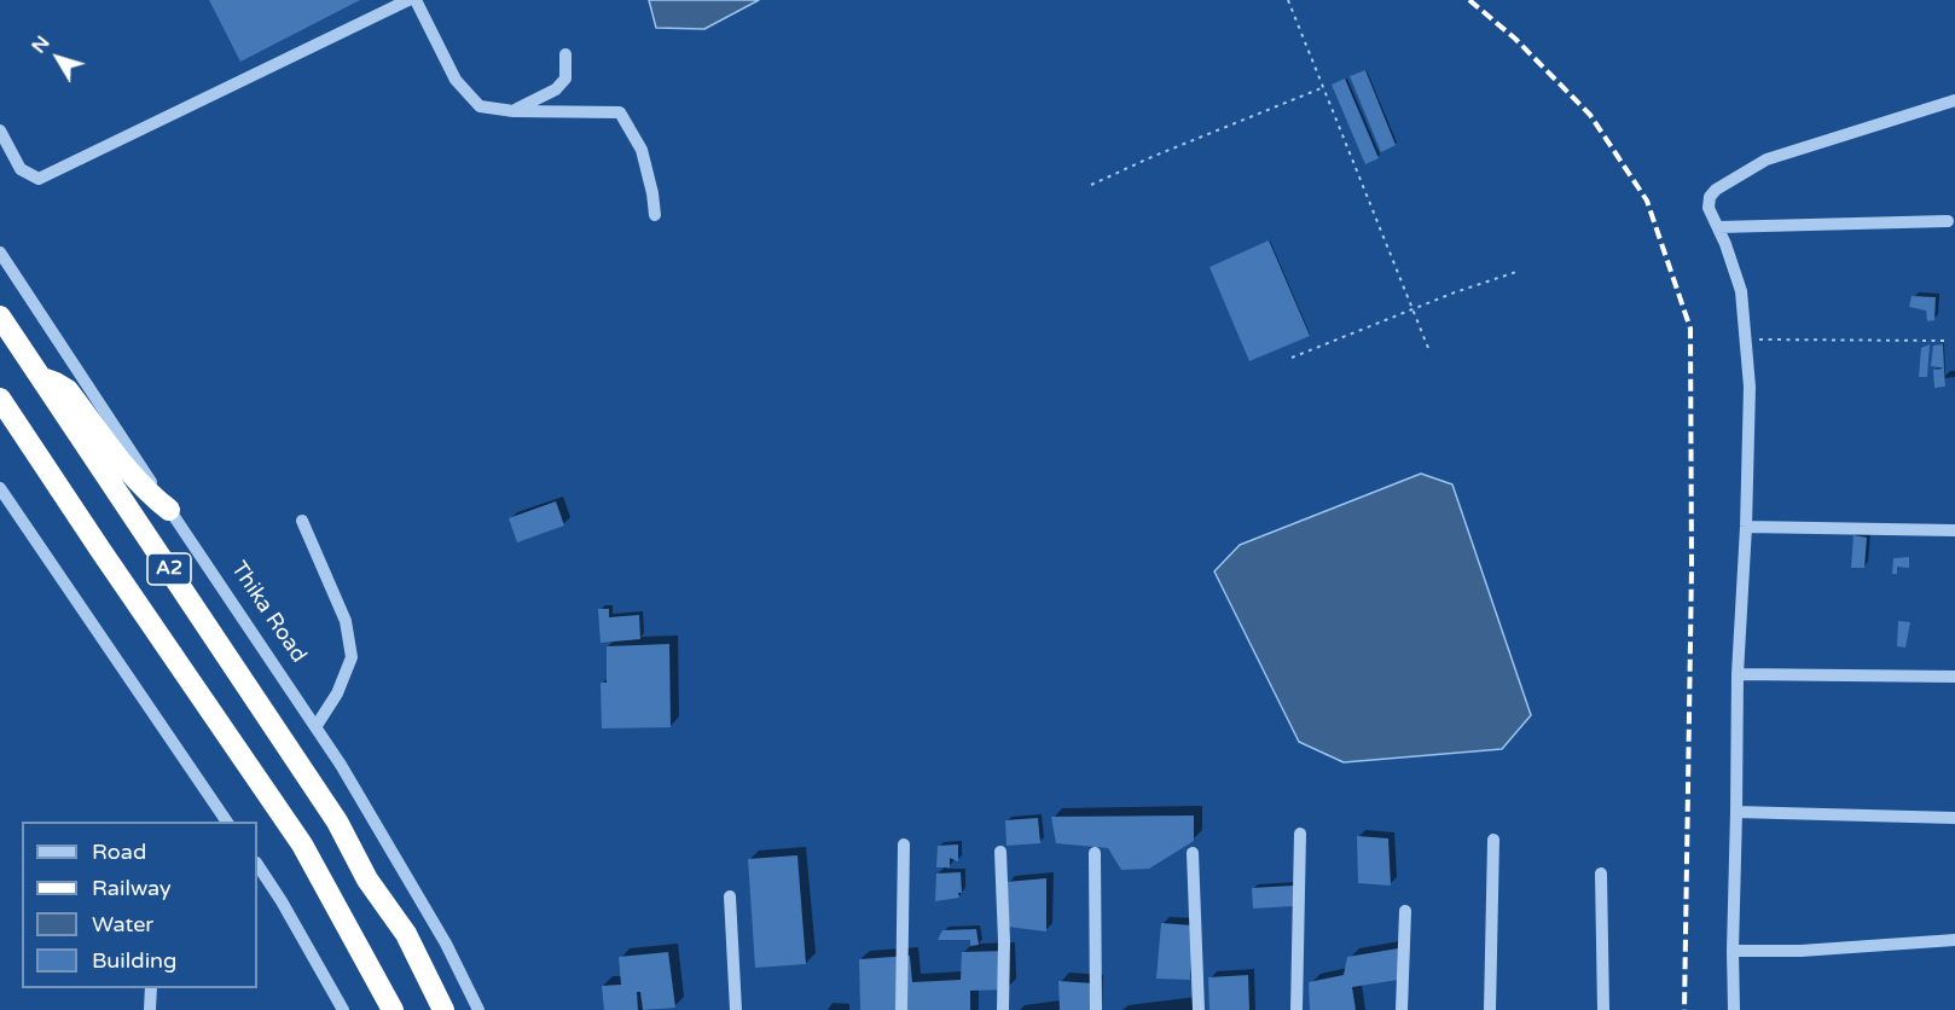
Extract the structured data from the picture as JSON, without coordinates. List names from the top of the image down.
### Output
{
  "streets": {
    "highway": ["A2"],
    "street": ["Thika Road"]
  },
  "legend": [
    "Road",
    "Railway",
    "Water",
    "Building"
  ],
  "north": "top left"
}
